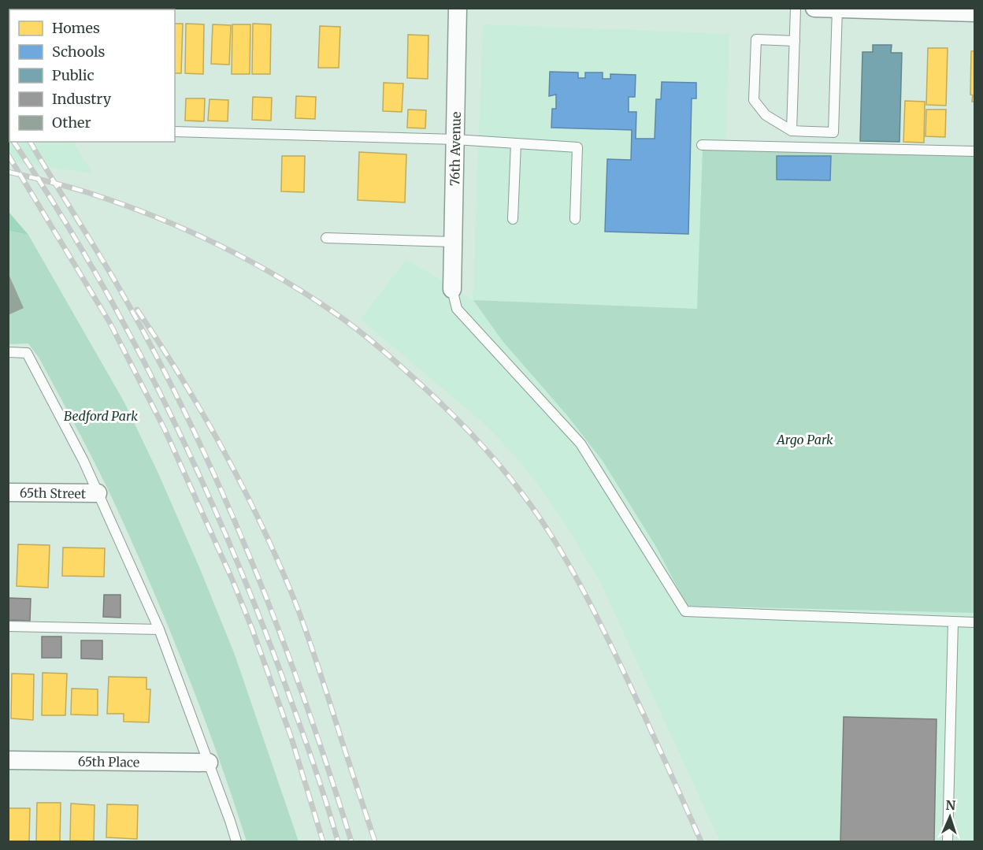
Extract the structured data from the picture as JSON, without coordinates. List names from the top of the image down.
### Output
{
  "streets": {
    "street": ["76th Avenue", "65th Street", "65th Place"]
  },
  "parks": ["Bedford Park", "Argo Park"],
  "legend": [
    "Homes",
    "Schools",
    "Public",
    "Industry",
    "Other"
  ],
  "north": "top"
}
